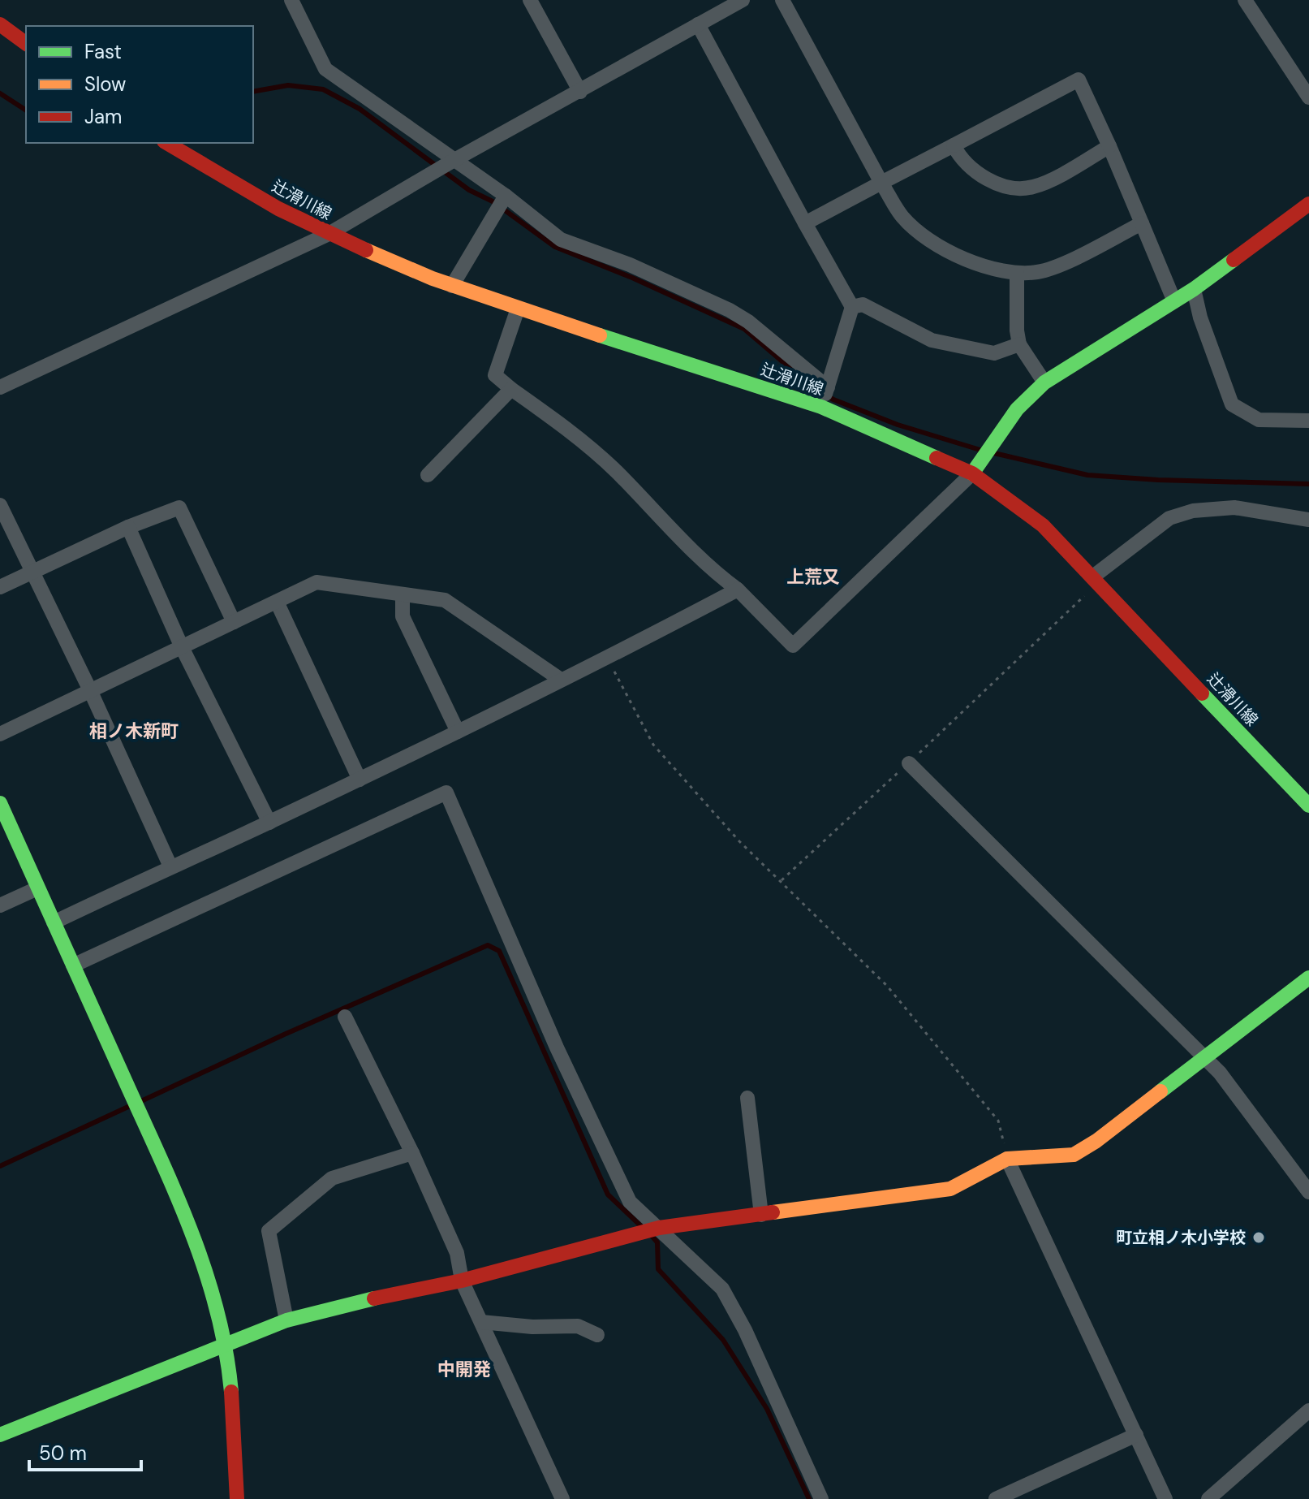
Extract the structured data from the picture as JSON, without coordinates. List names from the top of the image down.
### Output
{
  "streets": {
    "street": ["辻滑川線"]
  },
  "districts": ["上荒又", "相ノ木新町", "中開発"],
  "places": ["町立相ノ木小学校"],
  "legend": ["Fast", "Slow", "Jam"],
  "scale_bar": "50 m"
}
